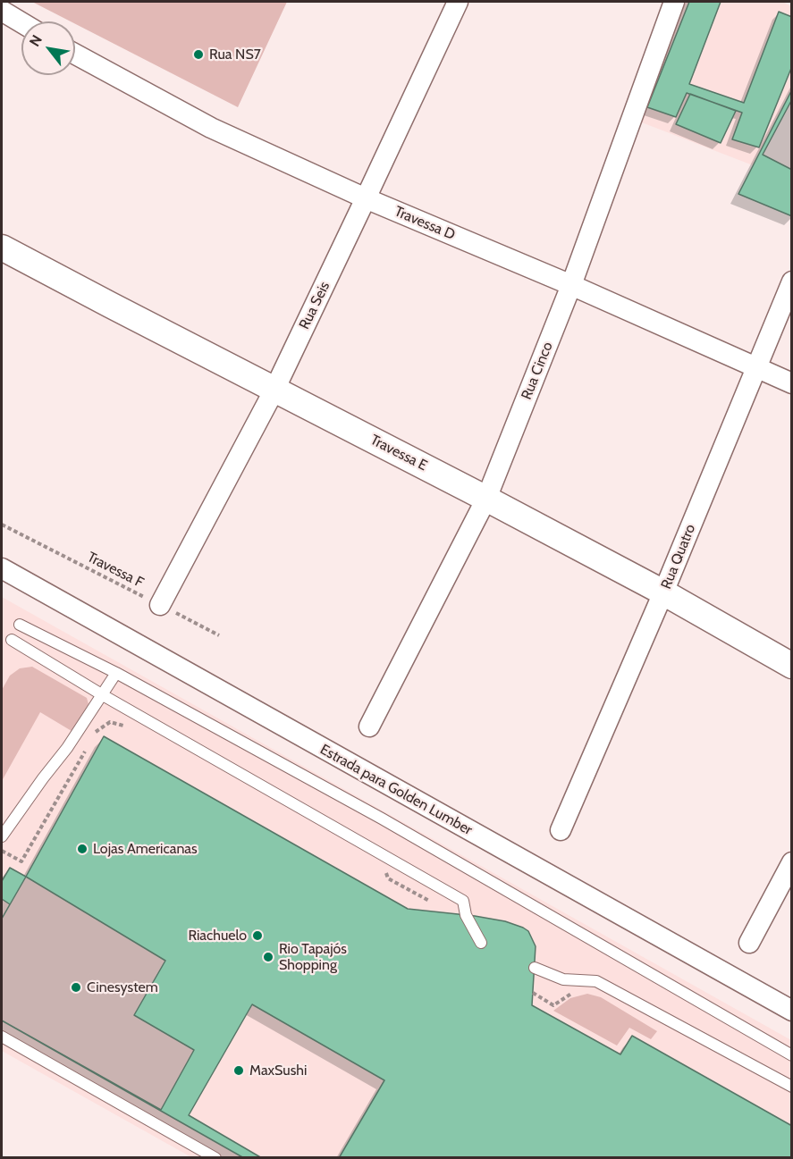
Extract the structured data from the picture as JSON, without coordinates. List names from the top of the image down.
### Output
{
  "streets": {
    "street": [
      "Travessa D",
      "Rua Seis",
      "Rua Cinco",
      "Travessa E",
      "Rua Quatro",
      "Estrada para Golden Lumber"
    ],
    "path": ["Travessa F"]
  },
  "crossings": [
    ["Travessa D", "Rua Seis"],
    ["Travessa D", "Rua Cinco"],
    ["Travessa D", "Rua Quatro"],
    ["Rua Seis", "Travessa E"],
    ["Rua Seis", "Travessa F"],
    ["Rua Cinco", "Travessa E"],
    ["Travessa E", "Rua Quatro"]
  ],
  "places": [
    "Rua NS7",
    "Lojas Americanas",
    "Riachuelo",
    "Rio Tapajós Shopping",
    "Cinesystem",
    "MaxSushi"
  ],
  "north": "top left"
}
